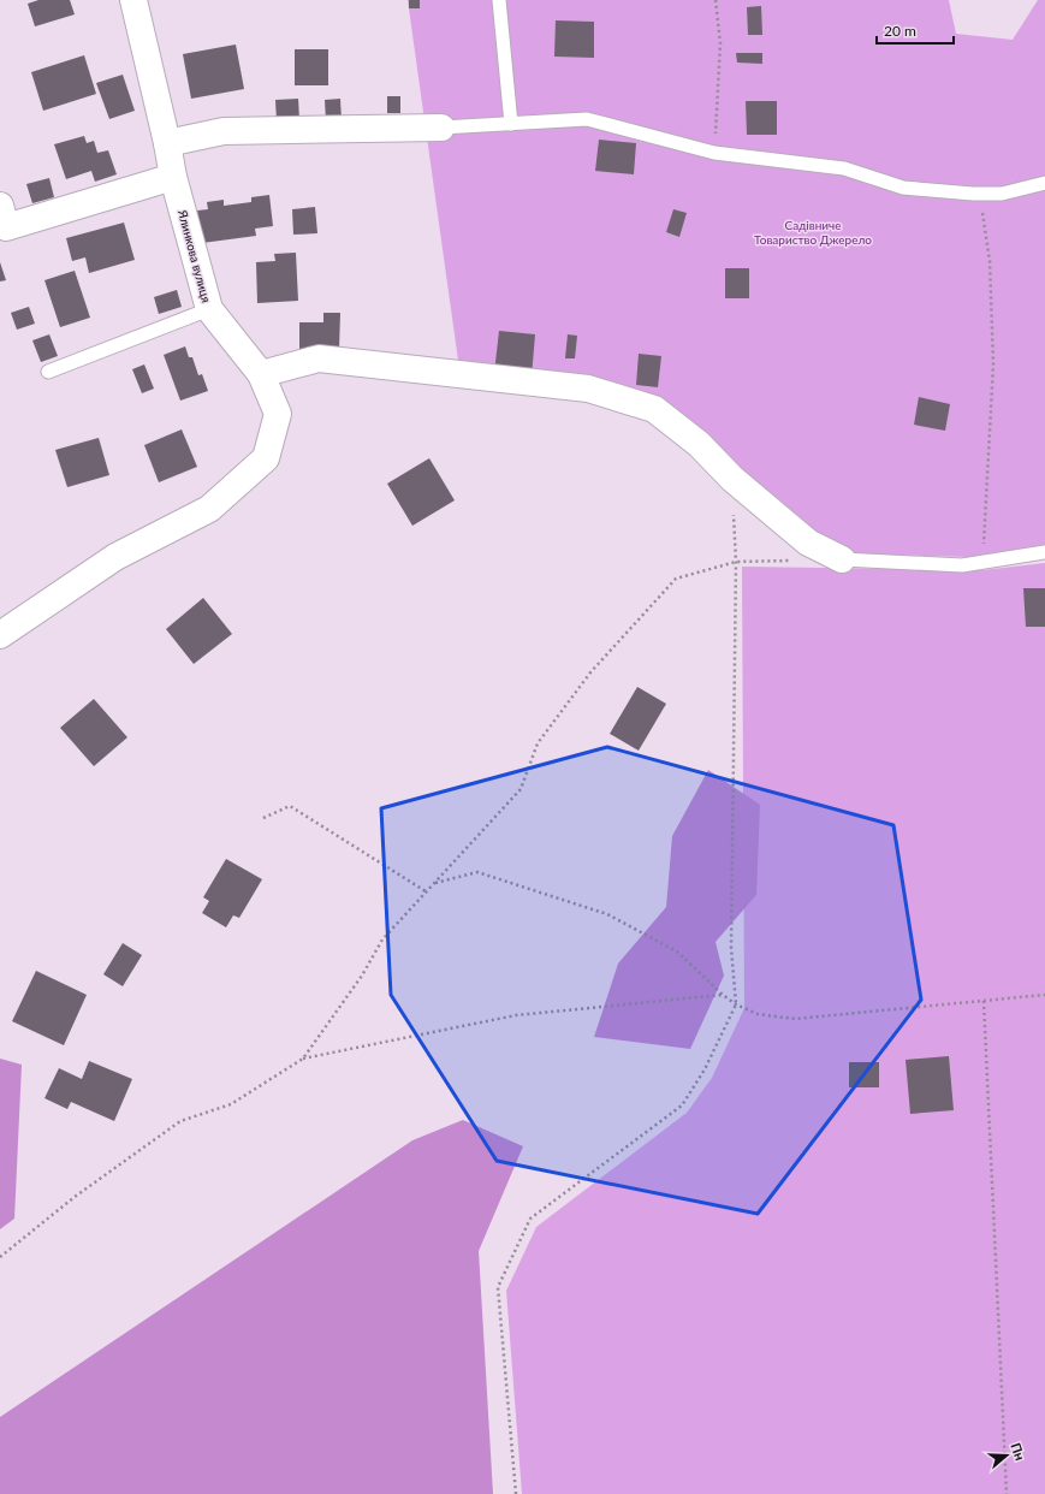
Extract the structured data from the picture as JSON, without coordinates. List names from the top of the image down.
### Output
{
  "streets": {
    "street": ["Ялинкова вулиця"]
  },
  "parks": ["Садівниче Товариство Джерело"],
  "scale_bar": "20 m",
  "north": "right"
}
